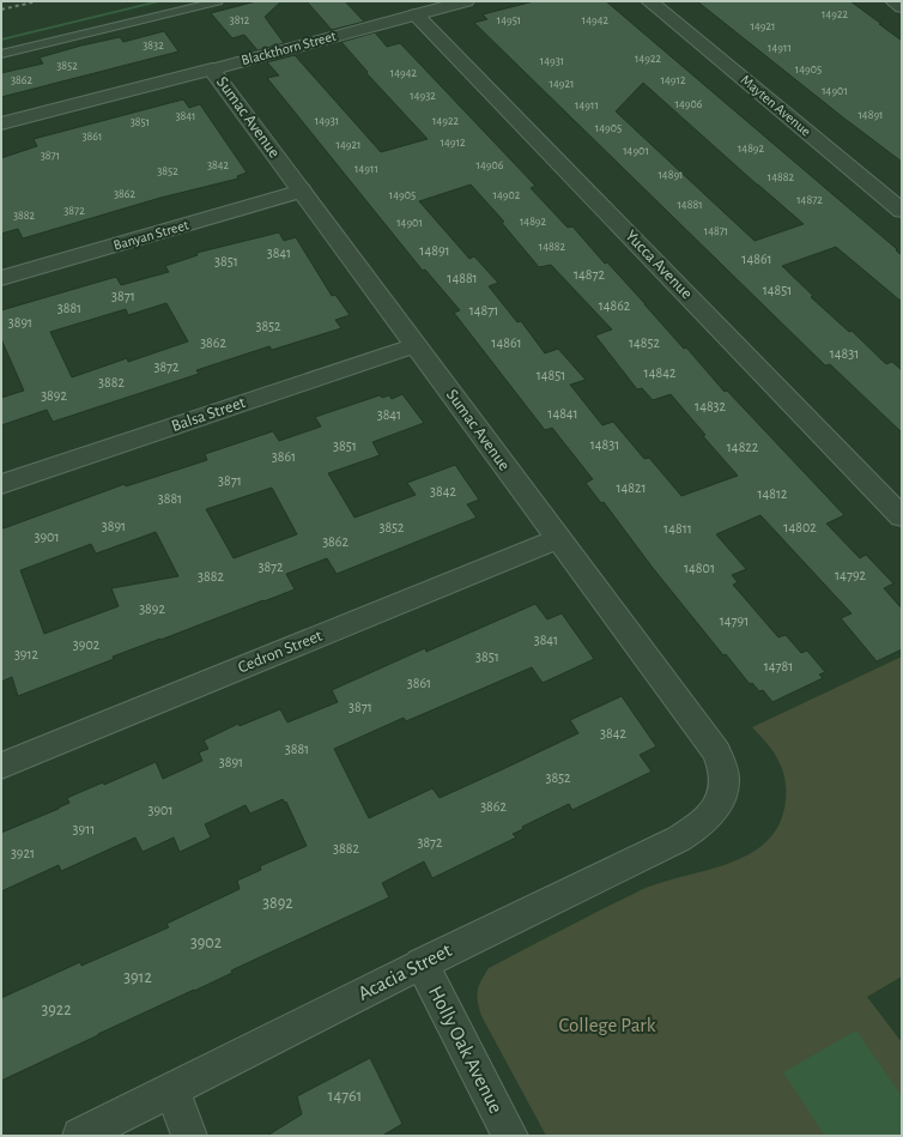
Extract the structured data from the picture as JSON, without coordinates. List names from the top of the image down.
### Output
{
  "streets": {
    "street": [
      "Blackthorn Street",
      "Mayten Avenue",
      "Sumac Avenue",
      "Banyan Street",
      "Yucca Avenue",
      "Balsa Street",
      "Cedron Street",
      "Acacia Street",
      "Holly Oak Avenue"
    ]
  },
  "crossings": [
    ["Blackthorn Street", "Sumac Avenue"],
    ["Blackthorn Street", "Yucca Avenue"],
    ["Sumac Avenue", "Banyan Street"],
    ["Sumac Avenue", "Balsa Street"],
    ["Sumac Avenue", "Cedron Street"],
    ["Sumac Avenue", "Acacia Street"],
    ["Acacia Street", "Holly Oak Avenue"]
  ],
  "parks": ["College Park"],
  "house_numbers": [
    "14922",
    "3812",
    "14951",
    "14942",
    "14921",
    "3832",
    "14911",
    "14922",
    "14931",
    "3852",
    "14905",
    "14942",
    "3862",
    "14912",
    "14921",
    "14901",
    "14932",
    "14906",
    "14911",
    "14891",
    "3841",
    "14931",
    "14922",
    "3851",
    "14905",
    "3861",
    "14912",
    "14921",
    "14892",
    "14901",
    "3871",
    "3842",
    "14906",
    "14911",
    "3852",
    "14891",
    "14882",
    "3862",
    "14905",
    "14902",
    "14872",
    "14881",
    "3872",
    "3882",
    "14892",
    "14901",
    "14871",
    "14882",
    "14891",
    "3841",
    "14861",
    "3851",
    "14872",
    "14881",
    "14851",
    "3871",
    "14862",
    "3881",
    "14871",
    "3891",
    "3852",
    "3862",
    "14861",
    "14852",
    "14831",
    "3872",
    "14842",
    "14851",
    "3882",
    "3892",
    "14832",
    "14841",
    "3841",
    "14831",
    "3851",
    "14822",
    "3861",
    "3871",
    "14821",
    "3842",
    "14812",
    "3881",
    "3891",
    "3852",
    "14802",
    "14811",
    "3901",
    "3862",
    "3872",
    "14801",
    "14792",
    "3882",
    "3892",
    "14791",
    "3841",
    "3902",
    "3912",
    "3851",
    "14781",
    "3861",
    "3871",
    "3842",
    "3881",
    "3891",
    "3852",
    "3862",
    "3901",
    "3911",
    "3872",
    "3882",
    "3921",
    "3892",
    "3902",
    "3912",
    "3922",
    "14761"
  ]
}
